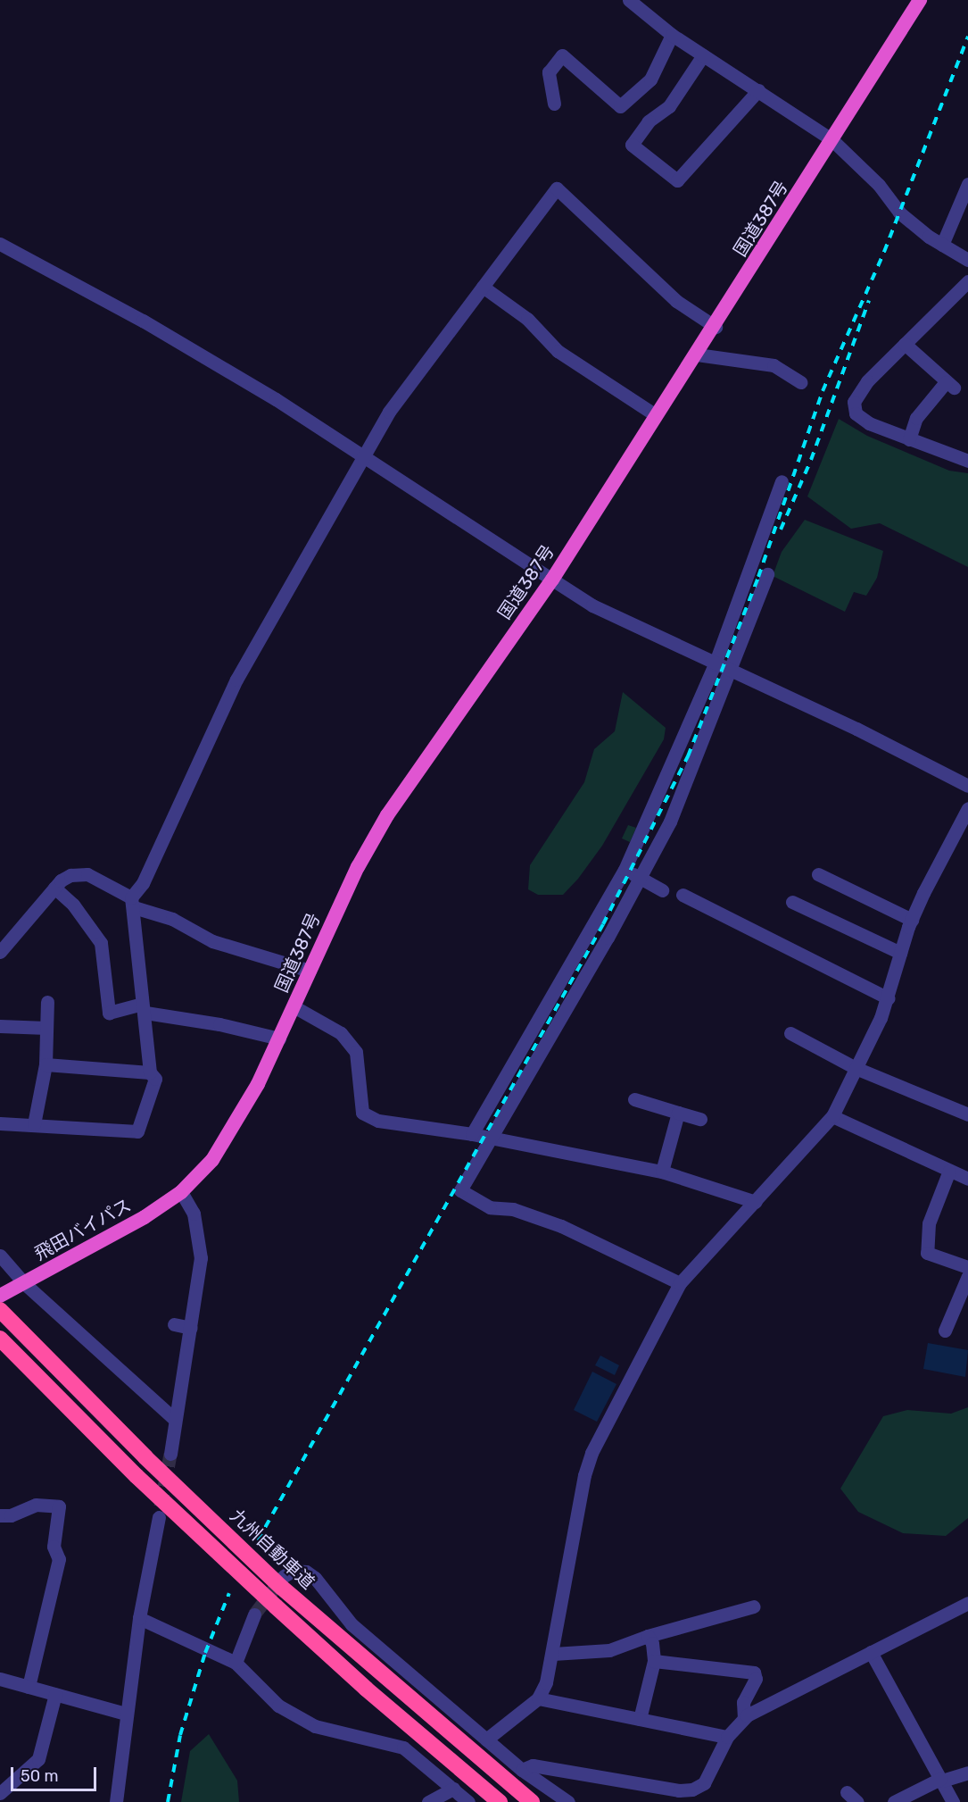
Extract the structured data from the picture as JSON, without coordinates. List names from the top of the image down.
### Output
{
  "streets": {
    "highway": ["国道387号", "飛田バイパス", "九州自動車道"]
  },
  "crossings": [
    ["国道387号", "飛田バイパス"]
  ],
  "scale_bar": "50 m"
}
